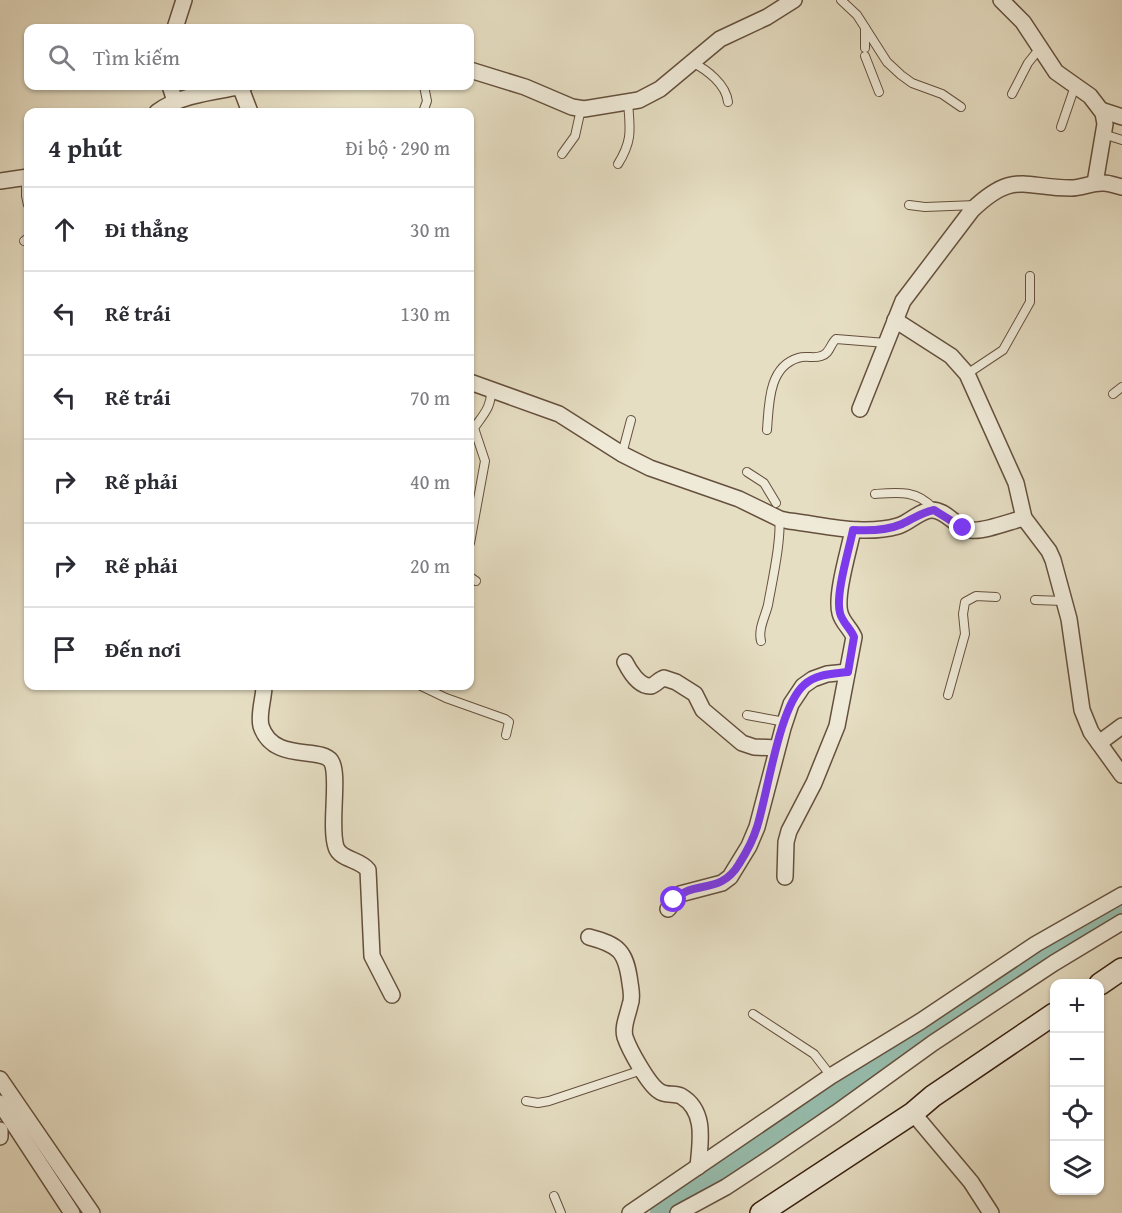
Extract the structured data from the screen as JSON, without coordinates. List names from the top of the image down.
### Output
{
  "page": {
    "search": "Tìm kiếm",
    "heading": ["4 phút", "Đi bộ · 290 m"],
    "list": [
      ["Đi thẳng", "30 m"],
      ["Rẽ trái", "130 m"],
      ["Rẽ trái", "70 m"],
      ["Rẽ phải", "40 m"],
      ["Rẽ phải", "20 m"],
      "Đến nơi"
    ],
    "map_buttons": ["+", "−"]
  }
}
